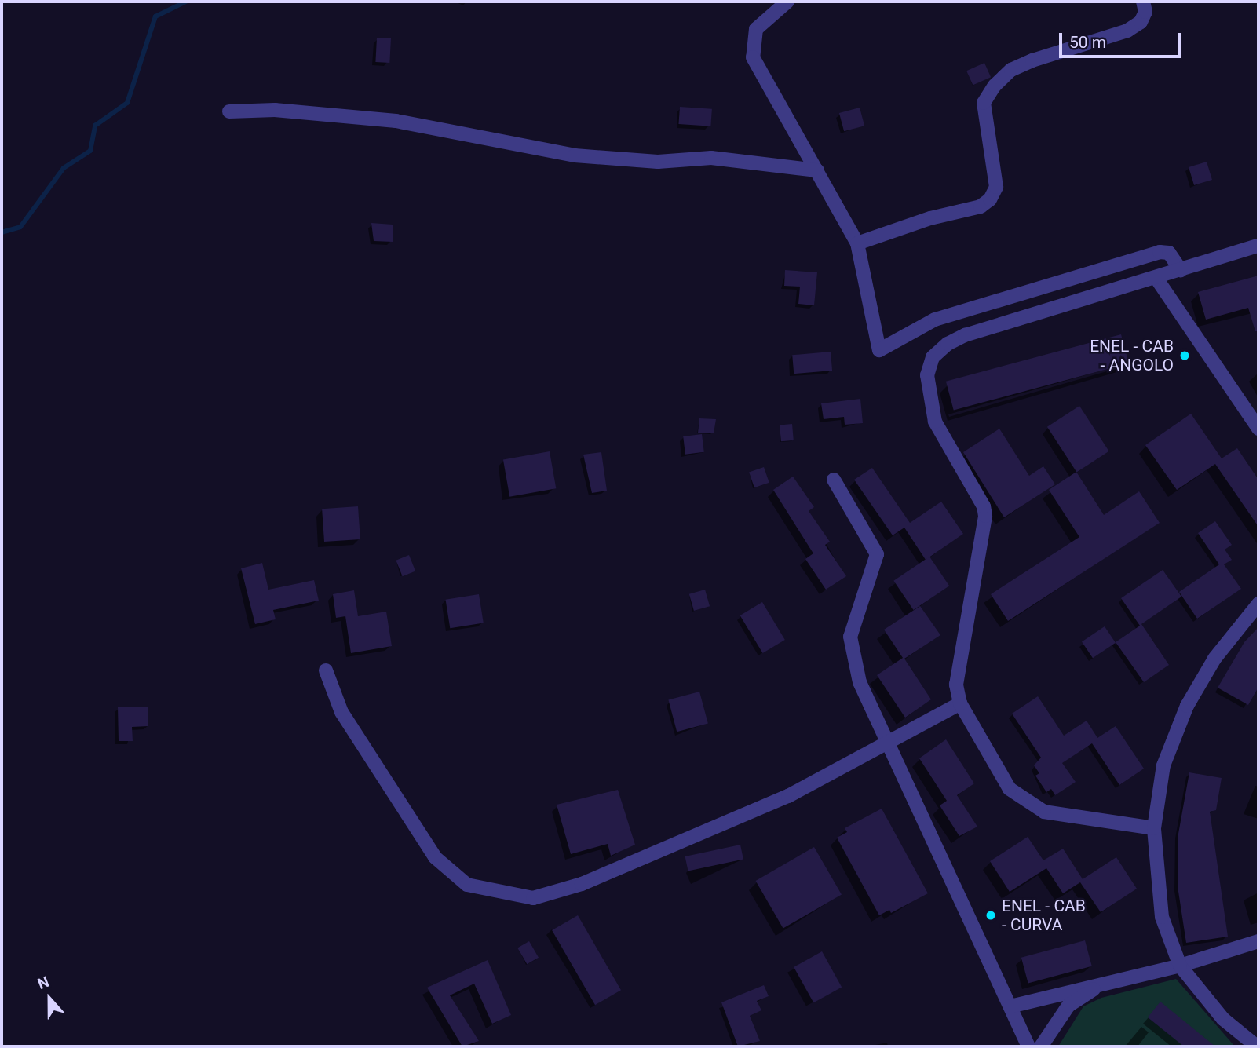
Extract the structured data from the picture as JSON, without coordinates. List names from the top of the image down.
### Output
{
  "places": ["ENEL - CAB - ANGOLO", "ENEL - CAB - CURVA"],
  "scale_bar": "50 m",
  "north": "top"
}
